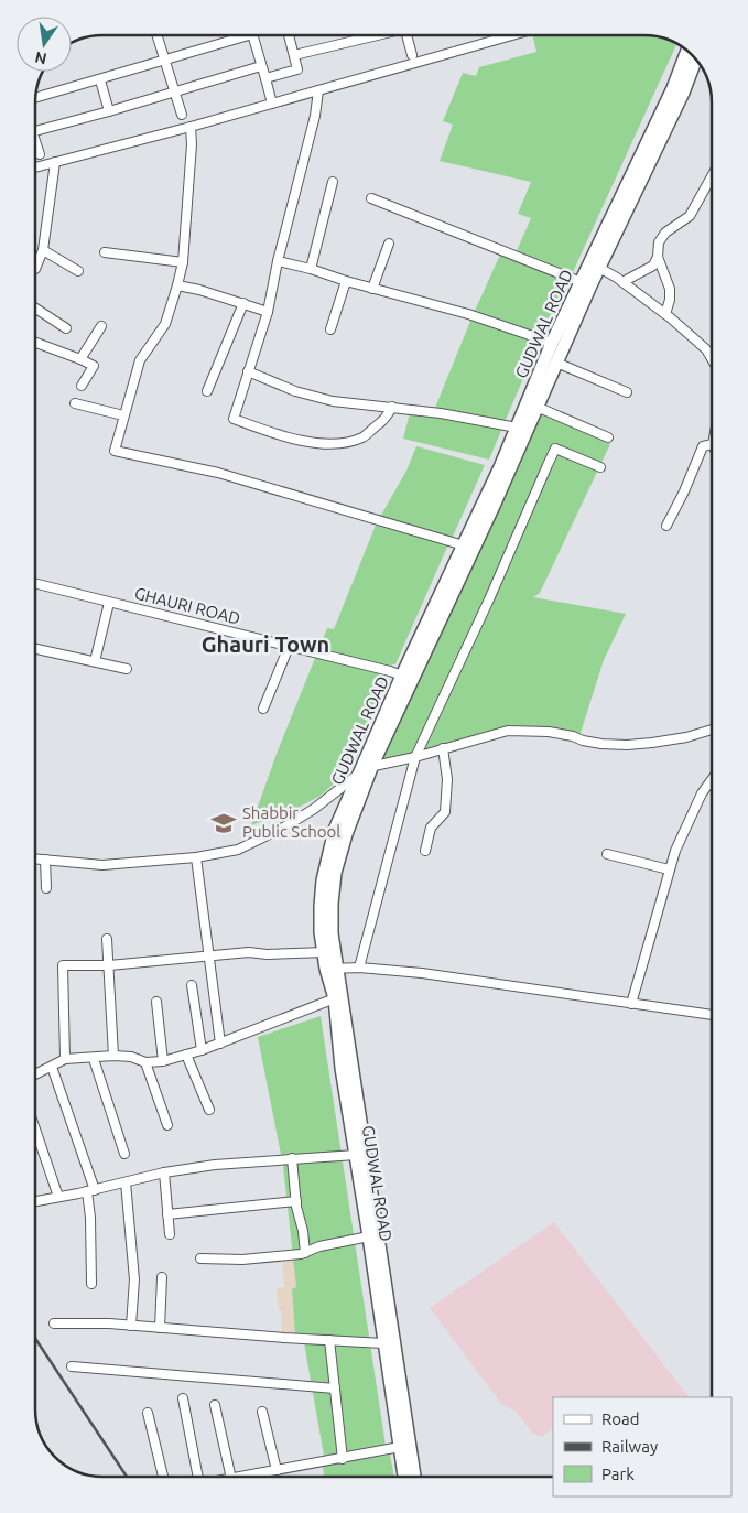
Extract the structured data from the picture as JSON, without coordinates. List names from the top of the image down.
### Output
{
  "streets": {
    "main road": ["GUDWAL ROAD"],
    "street": ["GHAURI ROAD"]
  },
  "crossings": [
    ["GUDWAL ROAD", "GHAURI ROAD"]
  ],
  "districts": ["Ghauri Town"],
  "places": {
    "school or university": ["Shabbir Public School"]
  },
  "legend": ["Road", "Railway", "Park"],
  "north": "bottom"
}
